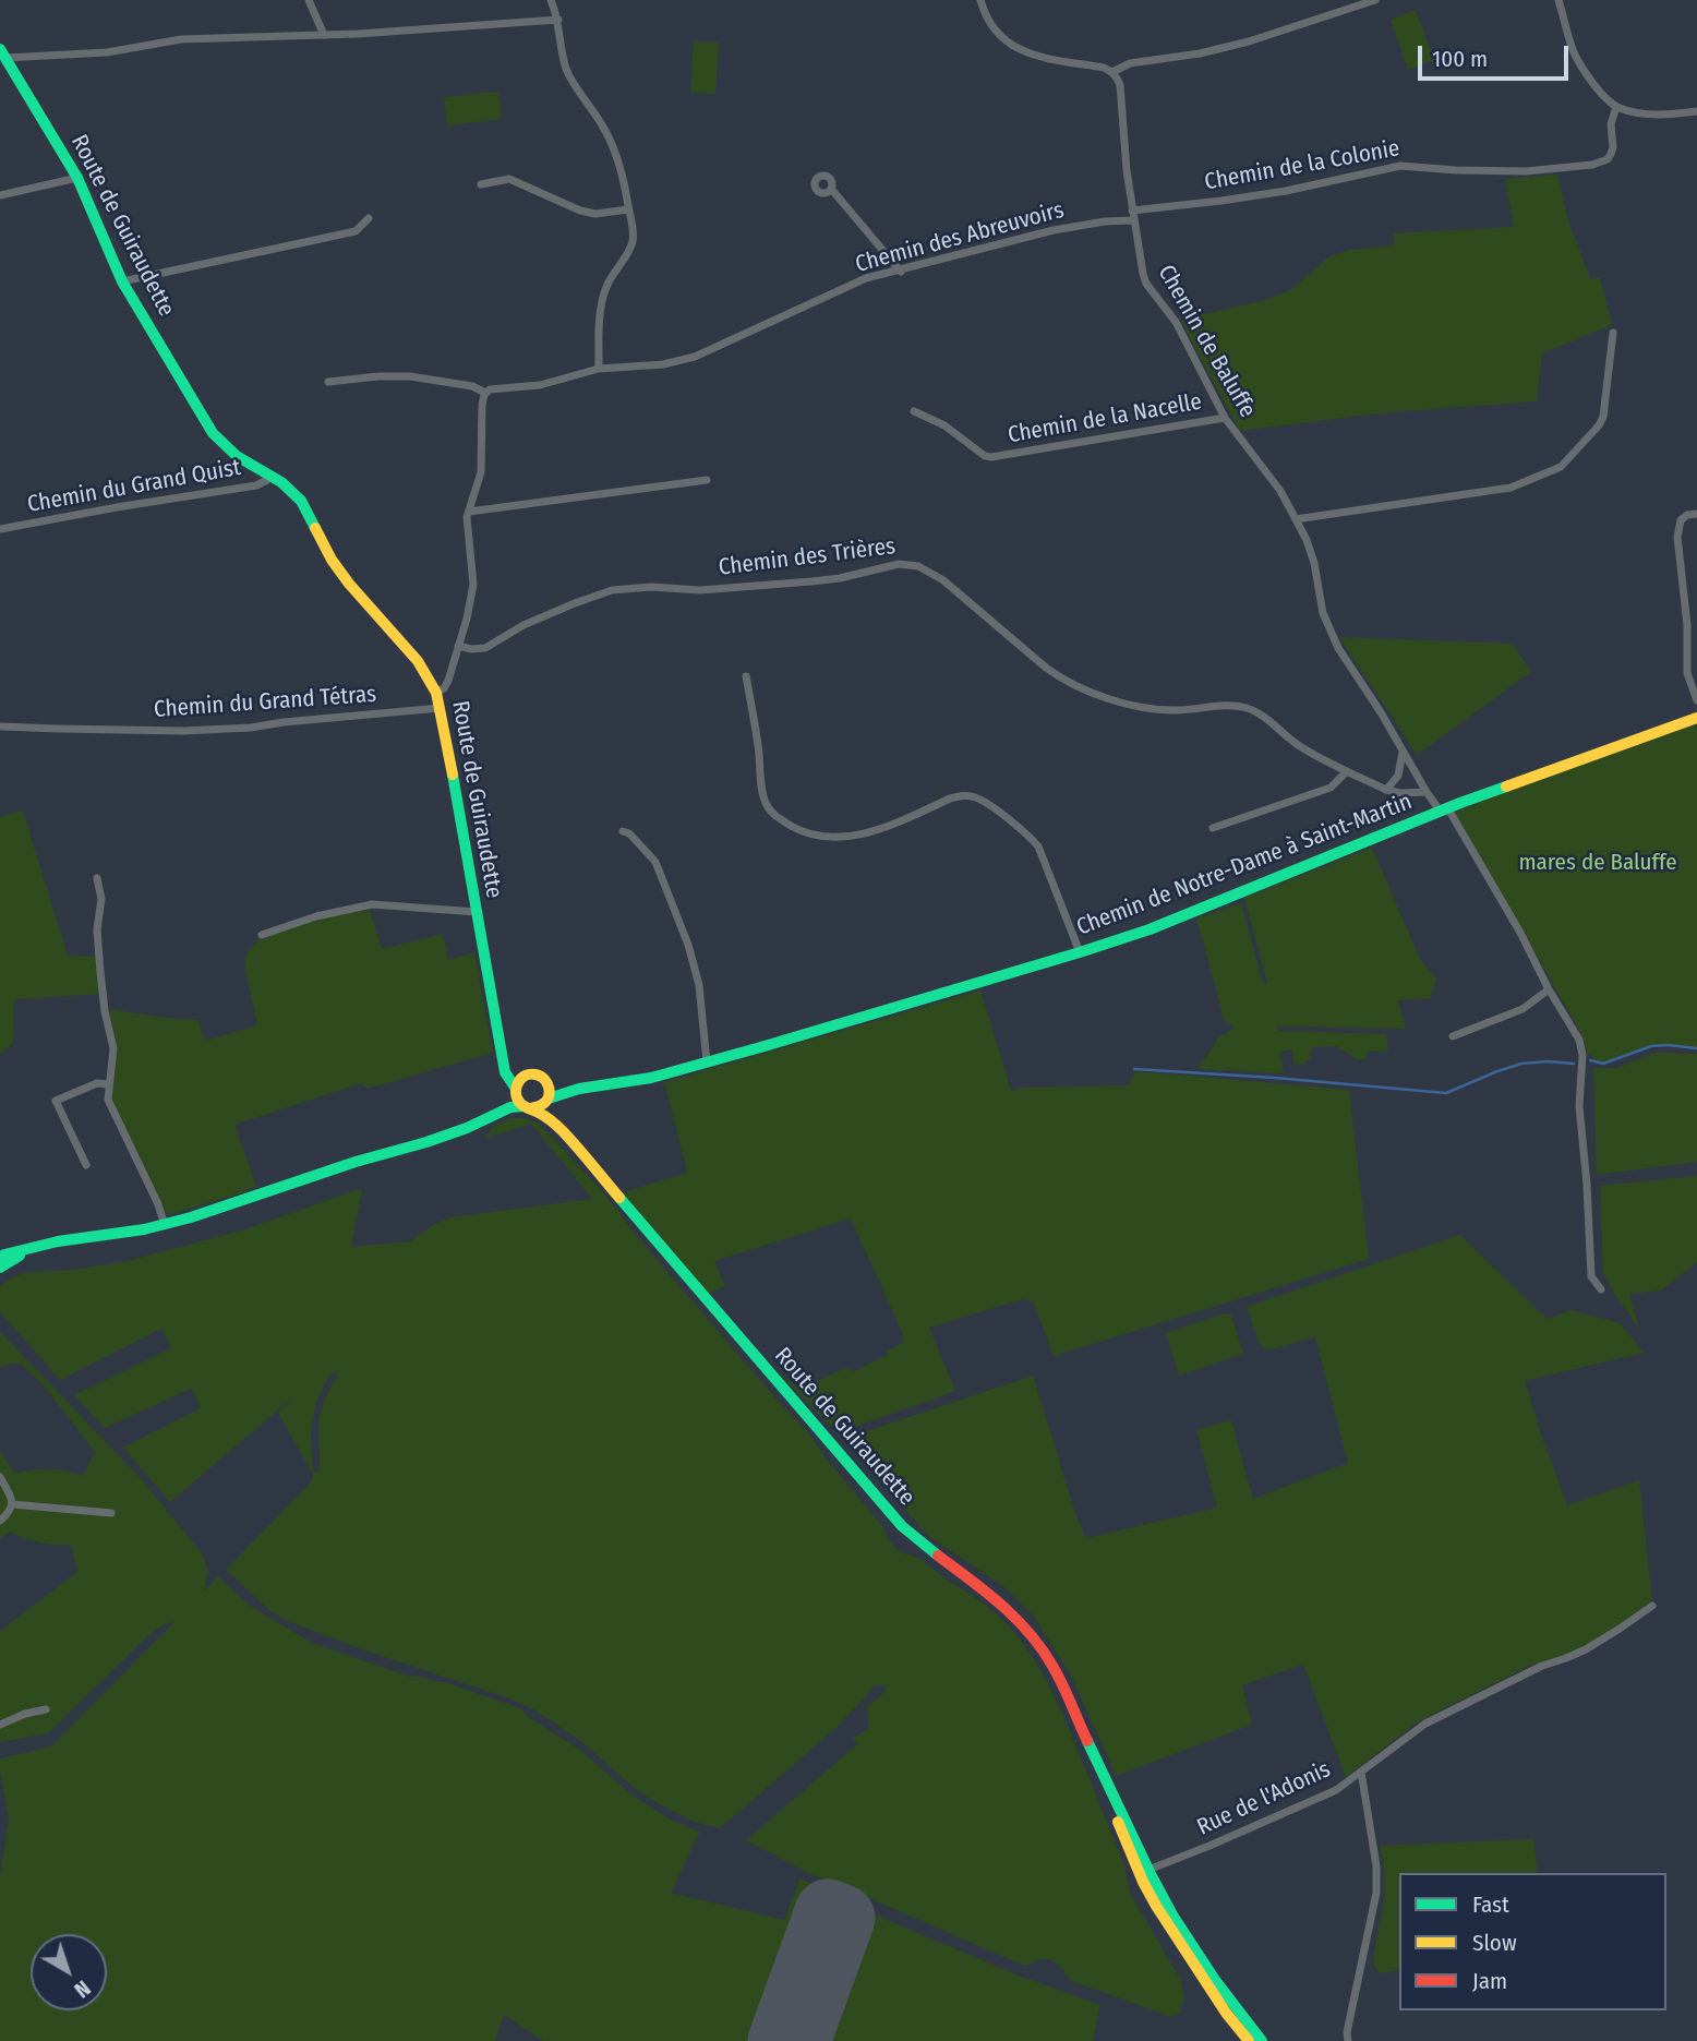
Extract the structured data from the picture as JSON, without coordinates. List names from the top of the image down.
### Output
{
  "streets": {
    "street": [
      "Chemin de la Colonie",
      "Route de Guiraudette",
      "Chemin des Abreuvoirs",
      "Chemin de Baluffe",
      "Chemin de la Nacelle",
      "Chemin du Grand Quist",
      "Chemin des Trières",
      "Chemin du Grand Tétras",
      "Chemin de Notre-Dame à Saint-Martin",
      "Rue de l'Adonis"
    ]
  },
  "crossings": [
    ["Chemin de la Colonie", "Chemin des Abreuvoirs"],
    ["Chemin de la Colonie", "Chemin de Baluffe"],
    ["Route de Guiraudette", "Chemin du Grand Quist"],
    ["Route de Guiraudette", "Chemin du Grand Tétras"],
    ["Route de Guiraudette", "Chemin de Notre-Dame à Saint-Martin"],
    ["Route de Guiraudette", "Rue de l'Adonis"],
    ["Chemin des Abreuvoirs", "Chemin de Baluffe"],
    ["Chemin de Baluffe", "Chemin de la Nacelle"],
    ["Chemin de Baluffe", "Chemin des Trières"],
    ["Chemin de Baluffe", "Chemin de Notre-Dame à Saint-Martin"]
  ],
  "parks": ["mares de Baluffe"],
  "legend": ["Fast", "Slow", "Jam"],
  "scale_bar": "100 m",
  "north": "bottom right"
}
